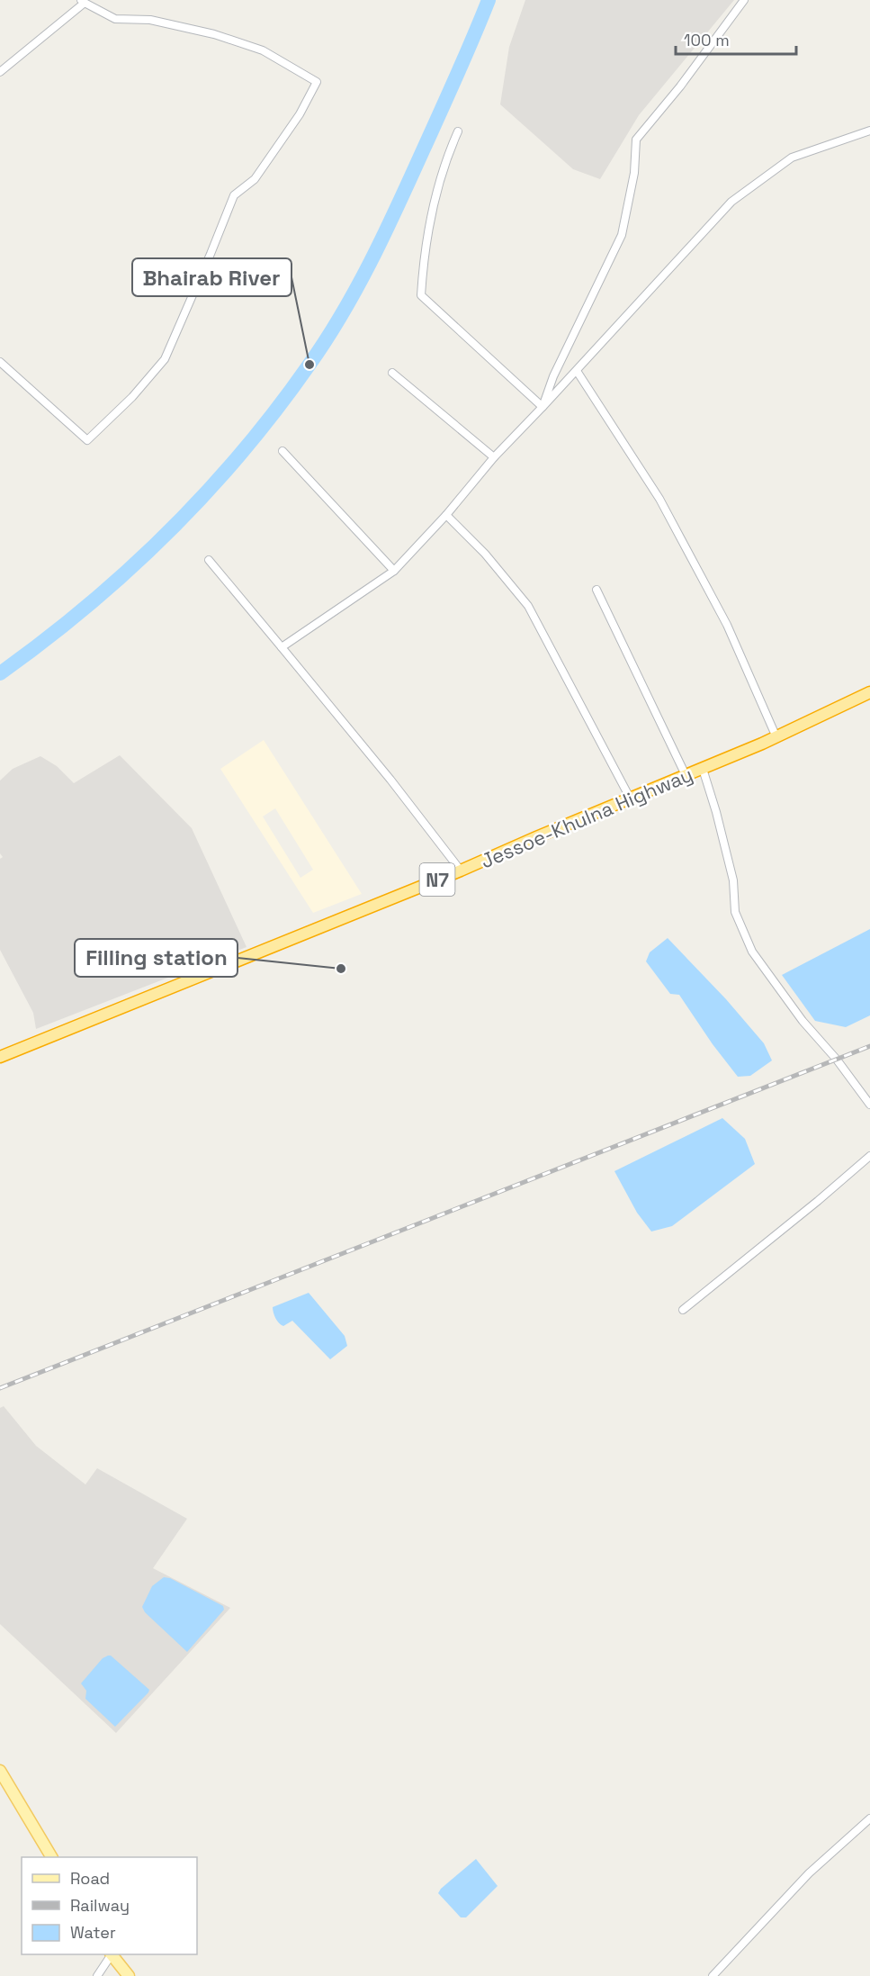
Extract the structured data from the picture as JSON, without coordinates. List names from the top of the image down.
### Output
{
  "streets": {
    "highway": ["Jessoe-Khulna Highway", "N7"]
  },
  "places": ["Bhairab River", "Filling station"],
  "legend": ["Road", "Railway", "Water"],
  "scale_bar": "100 m"
}
